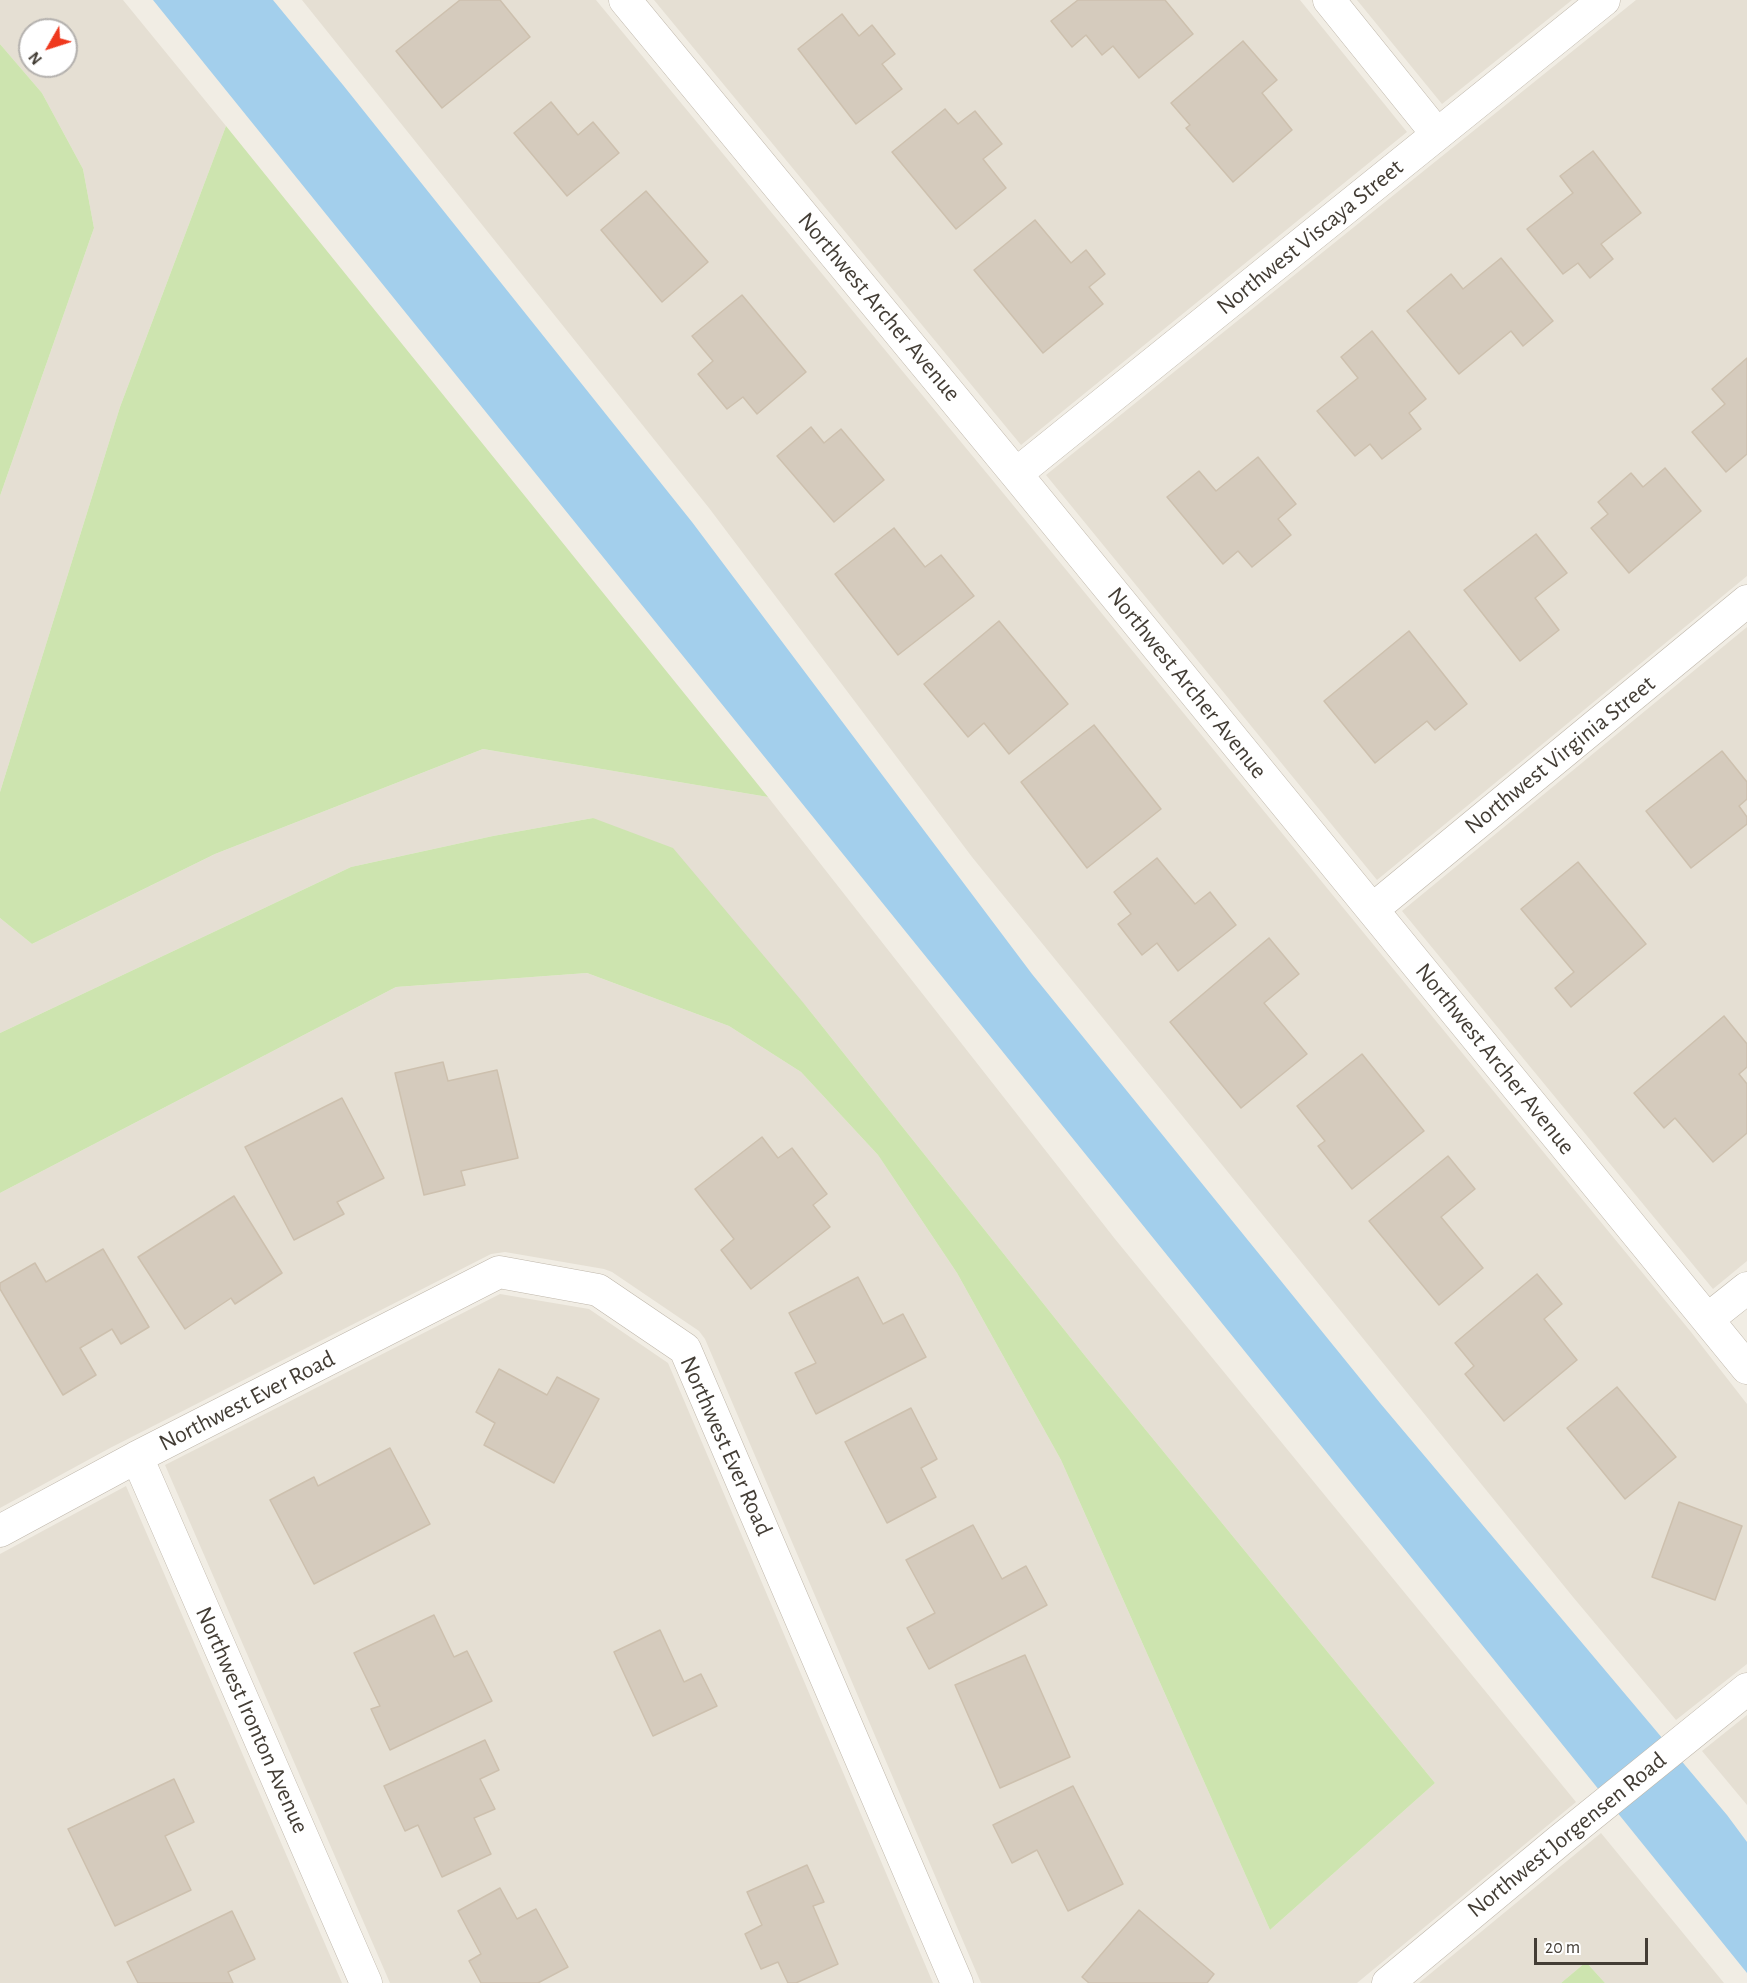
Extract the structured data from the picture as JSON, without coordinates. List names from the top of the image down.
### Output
{
  "streets": {
    "street": [
      "Northwest Viscaya Street",
      "Northwest Archer Avenue",
      "Northwest Virginia Street",
      "Northwest Ever Road",
      "Northwest Ironton Avenue",
      "Northwest Jorgensen Road"
    ]
  },
  "crossings": [
    ["Northwest Viscaya Street", "Northwest Archer Avenue"],
    ["Northwest Archer Avenue", "Northwest Virginia Street"],
    ["Northwest Ever Road", "Northwest Ironton Avenue"]
  ],
  "scale_bar": "20 m",
  "north": "bottom left"
}
